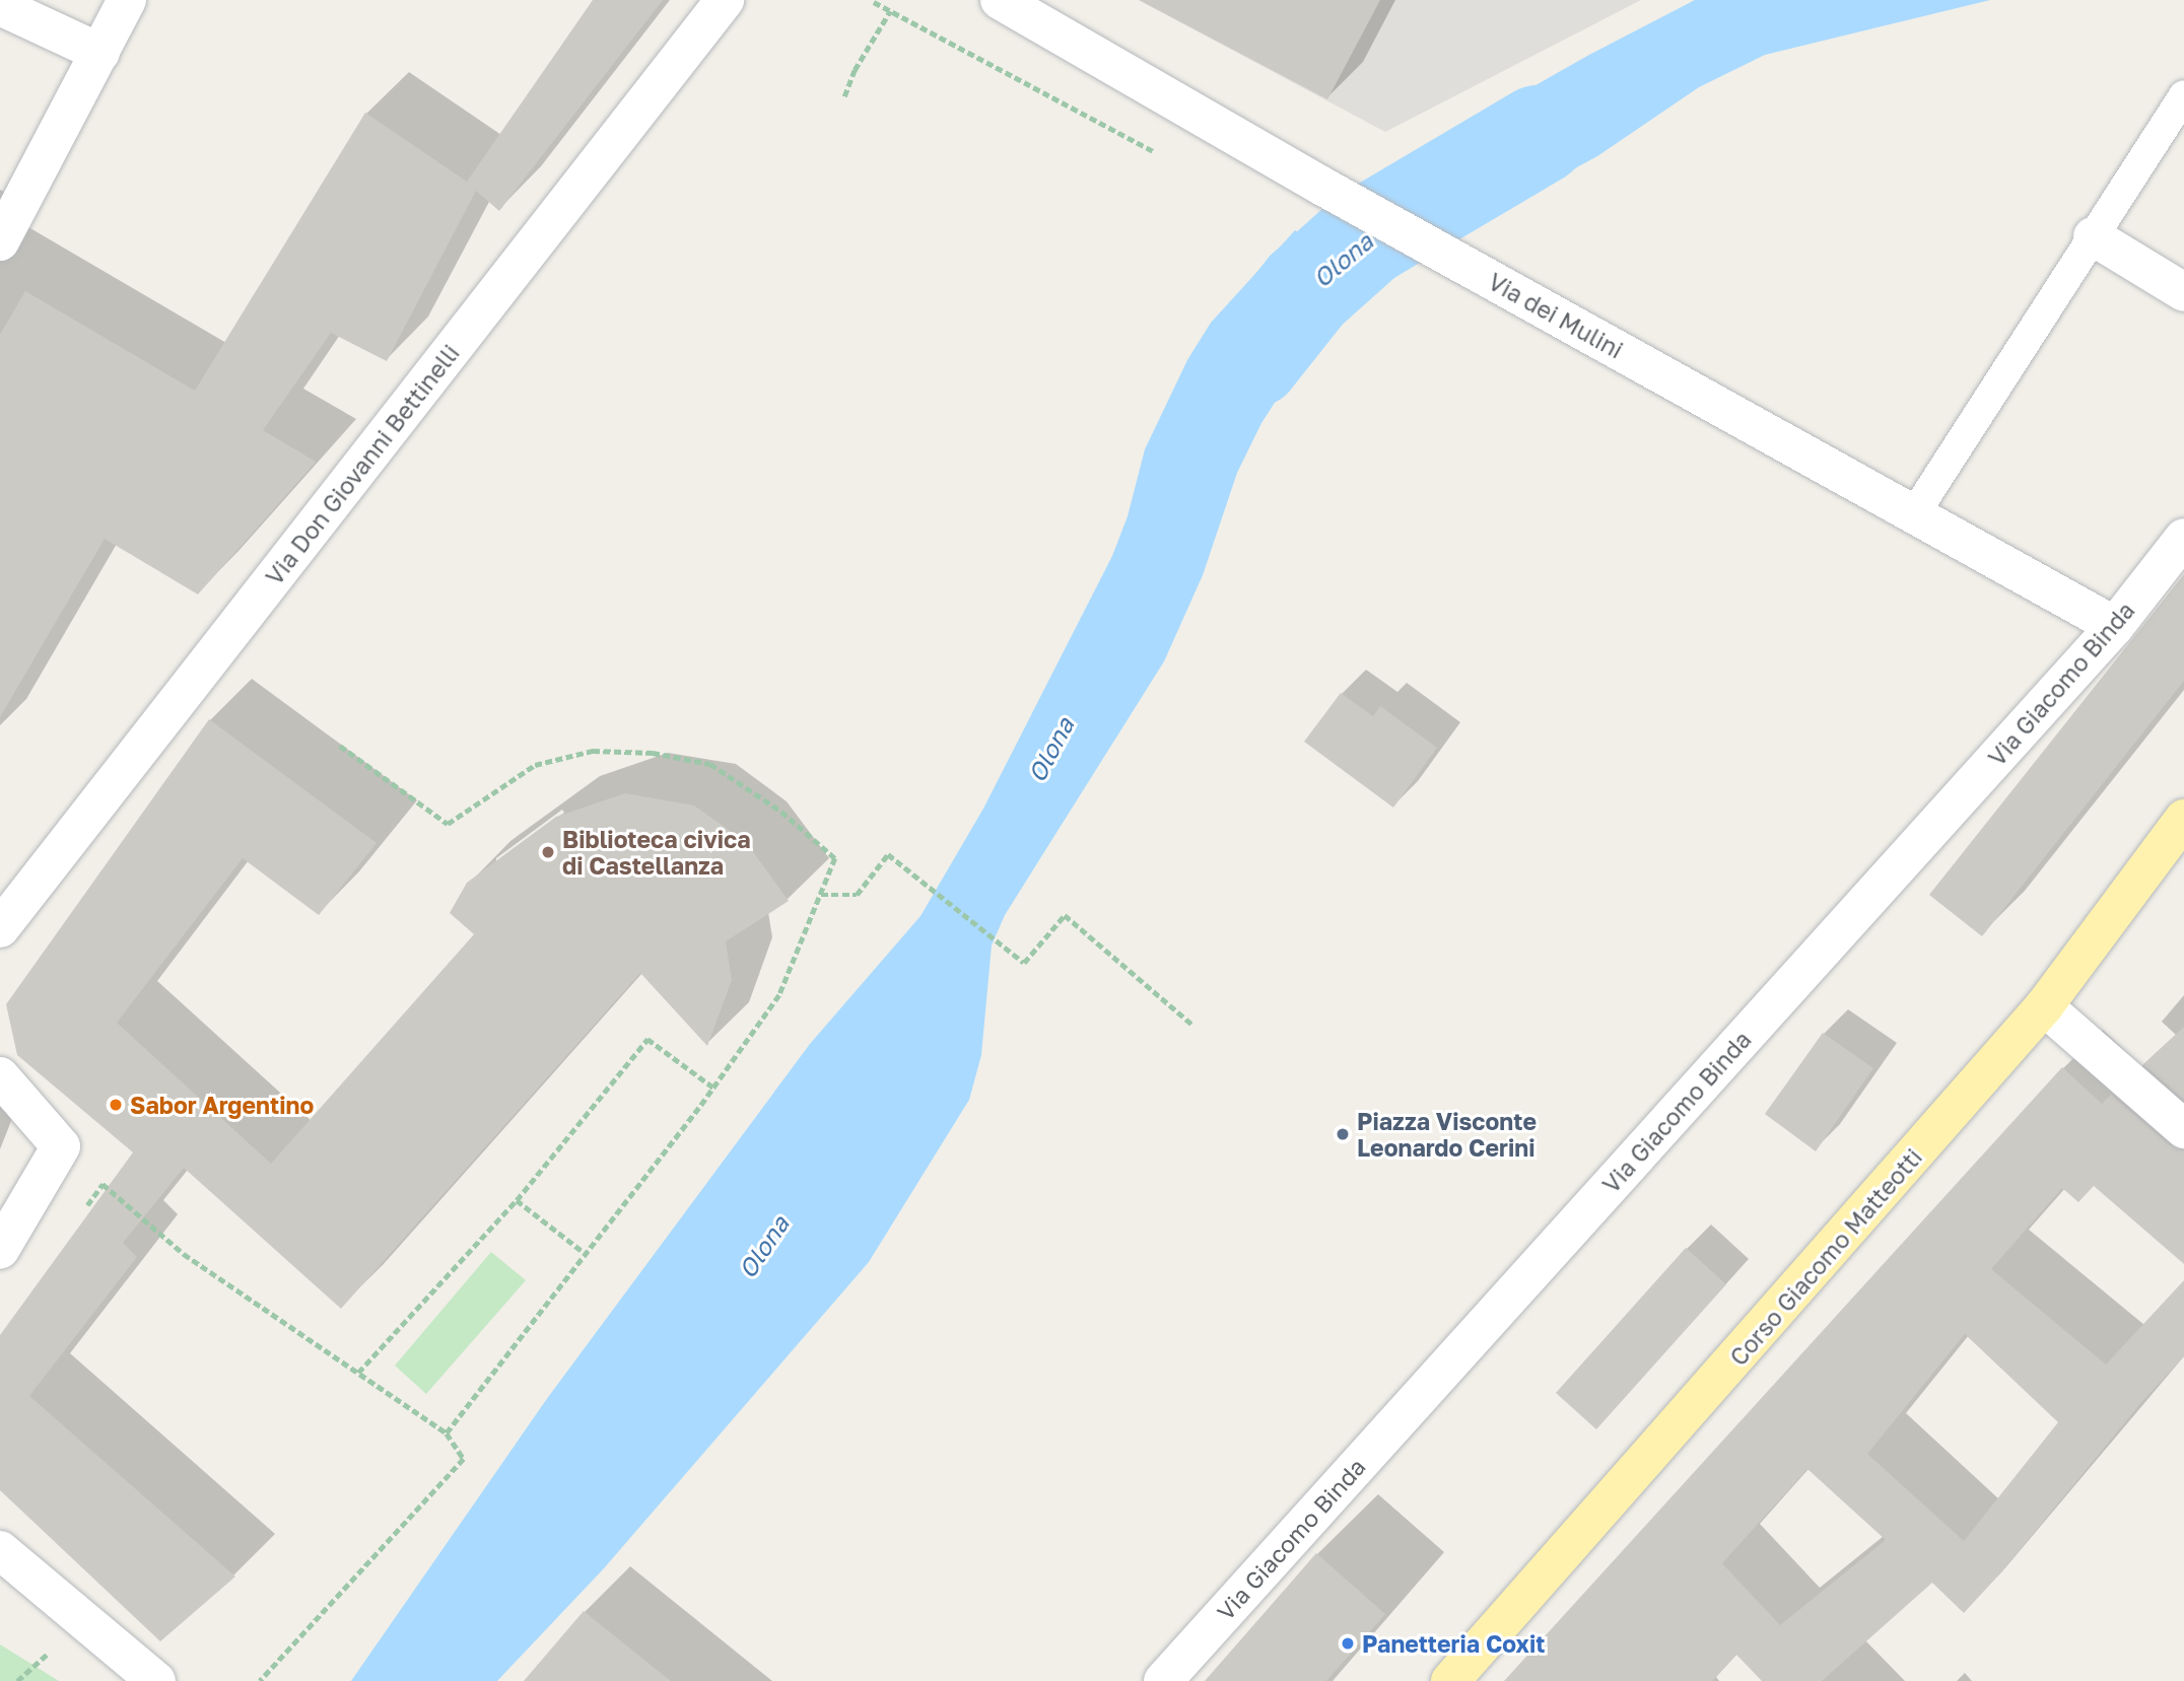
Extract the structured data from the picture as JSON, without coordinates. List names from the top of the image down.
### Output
{
  "streets": {
    "main road": ["Corso Giacomo Matteotti"],
    "street": ["Via dei Mulini", "Via Don Giovanni Bettinelli", "Via Giacomo Binda"]
  },
  "crossings": [
    ["Via dei Mulini", "Via Giacomo Binda"]
  ],
  "water": ["Olona"],
  "places": [
    "Biblioteca civica di Castellanza",
    "Sabor Argentino",
    "Piazza Visconte Leonardo Cerini",
    "Panetteria Coxit"
  ]
}
